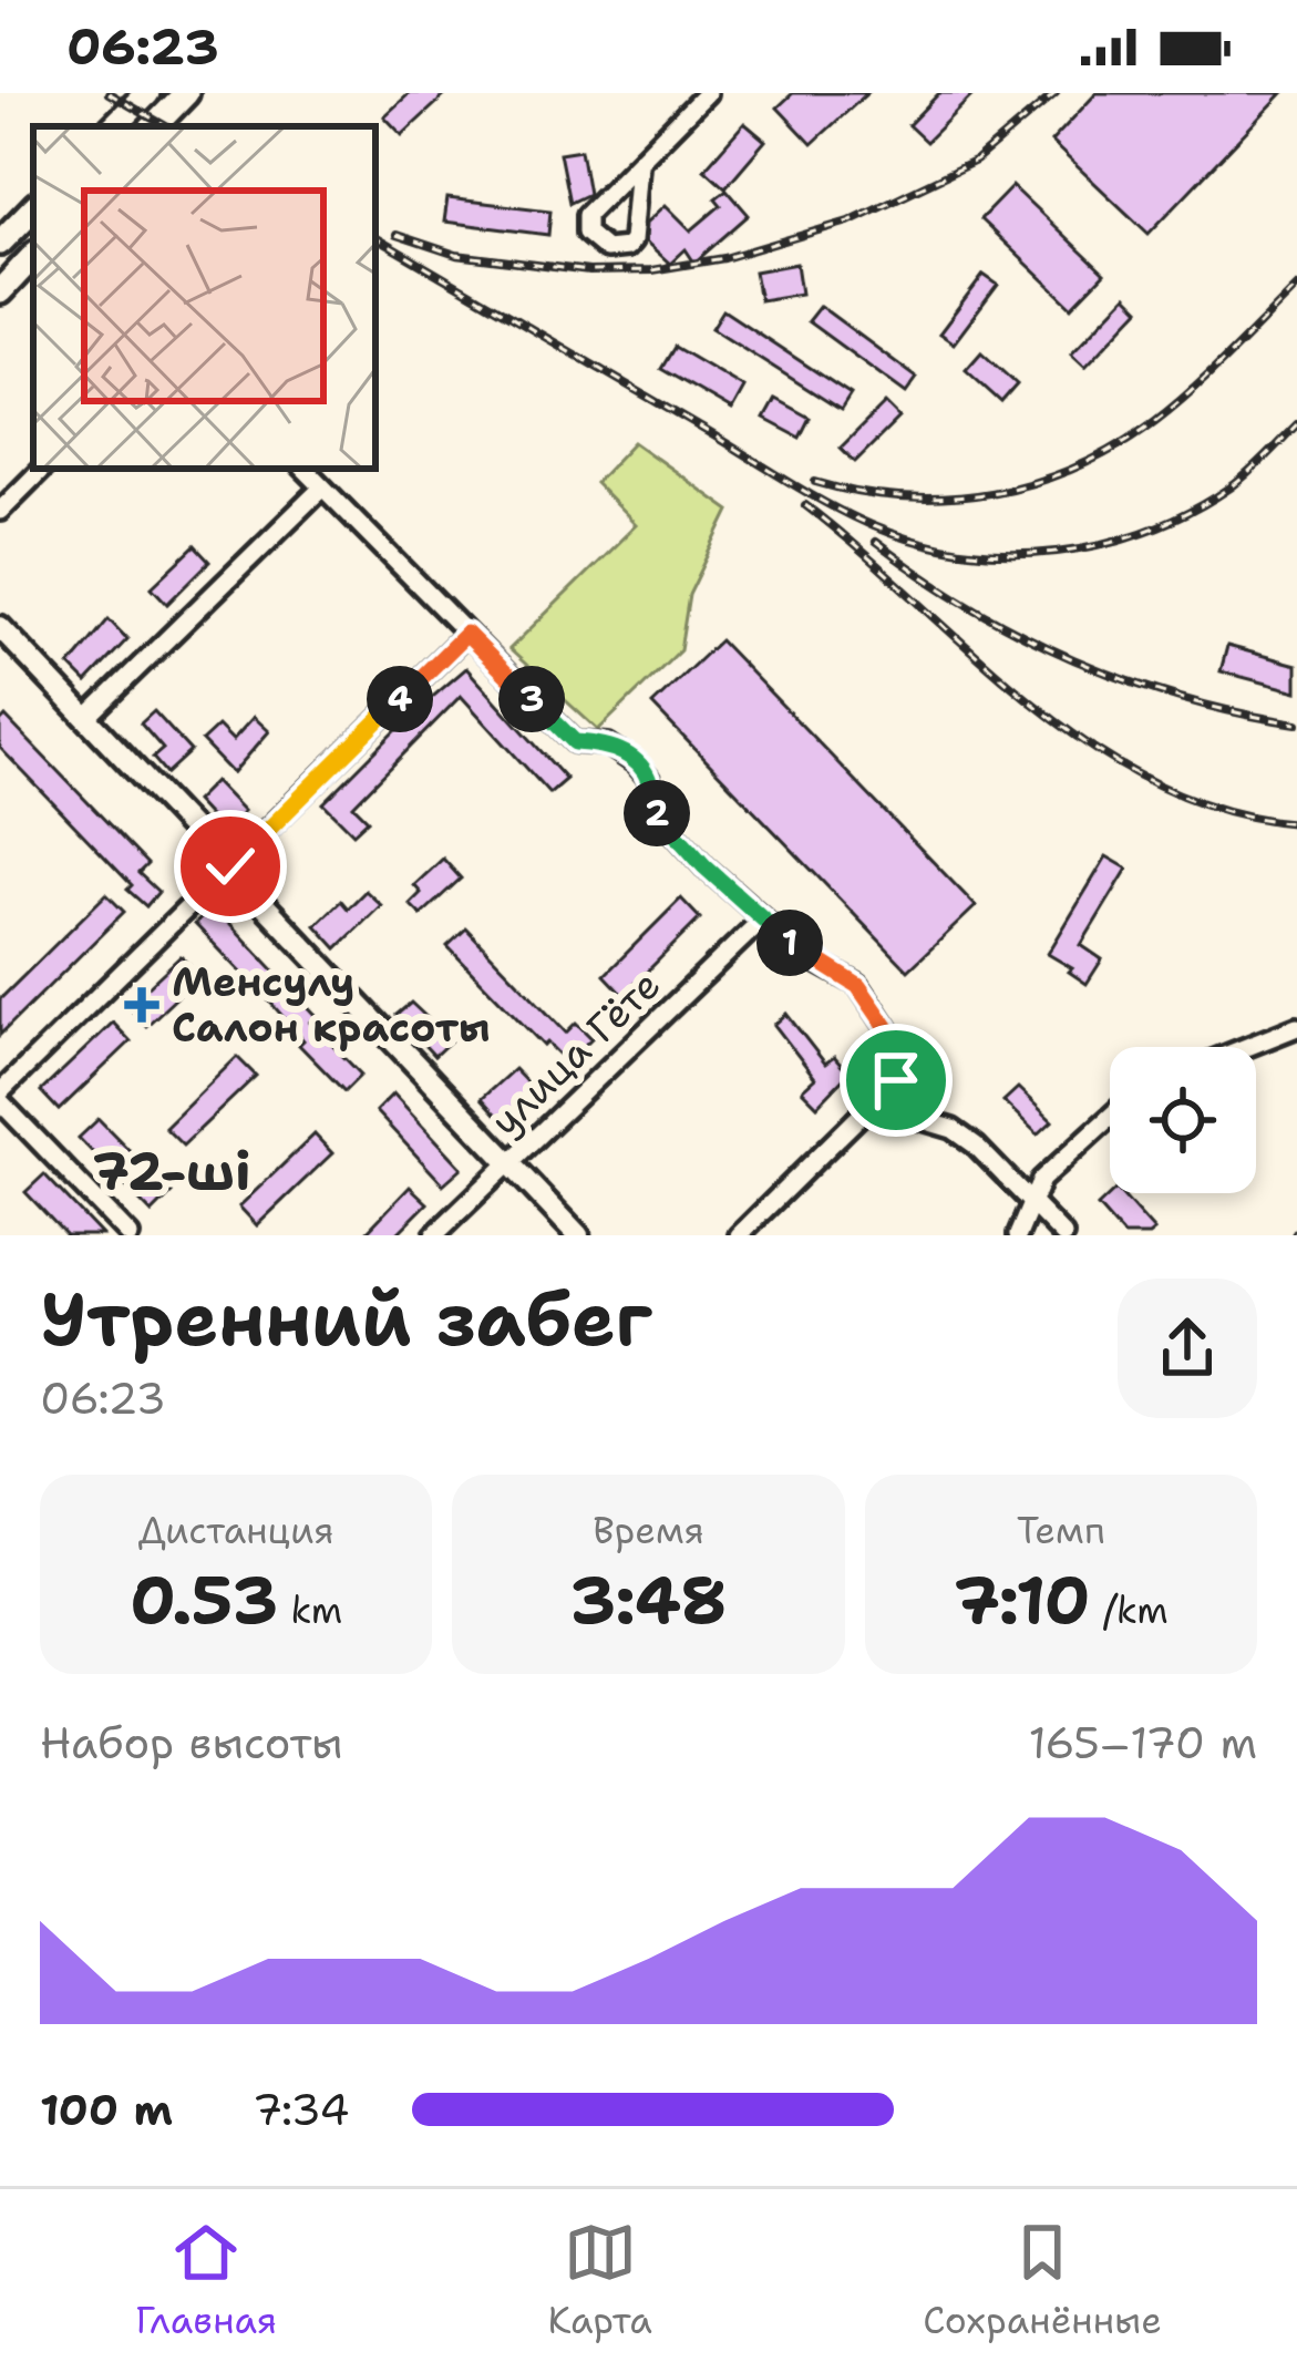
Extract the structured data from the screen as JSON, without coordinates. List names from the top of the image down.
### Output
{
  "streets": {
    "street": ["улица Гёте"]
  },
  "districts": ["72-ші"],
  "places": {
    "health": ["Менсулу Салон красоты"]
  },
  "page": {
    "status": "06:23",
    "pins": [
      "3",
      "4",
      "2",
      "1"
    ],
    "heading": ["Утренний забег", "06:23"],
    "stats": [
      ["Дистанция", "0.53 km"],
      ["Время", "3:48"],
      ["Темп", "7:10 /km"]
    ],
    "chart": ["Набор высоты", "165–170 m"],
    "list": [
      {
        "name": "100 m",
        "note": "7:34"
      }
    ],
    "tabs": ["Главная", "Карта", "Сохранённые"]
  }
}
